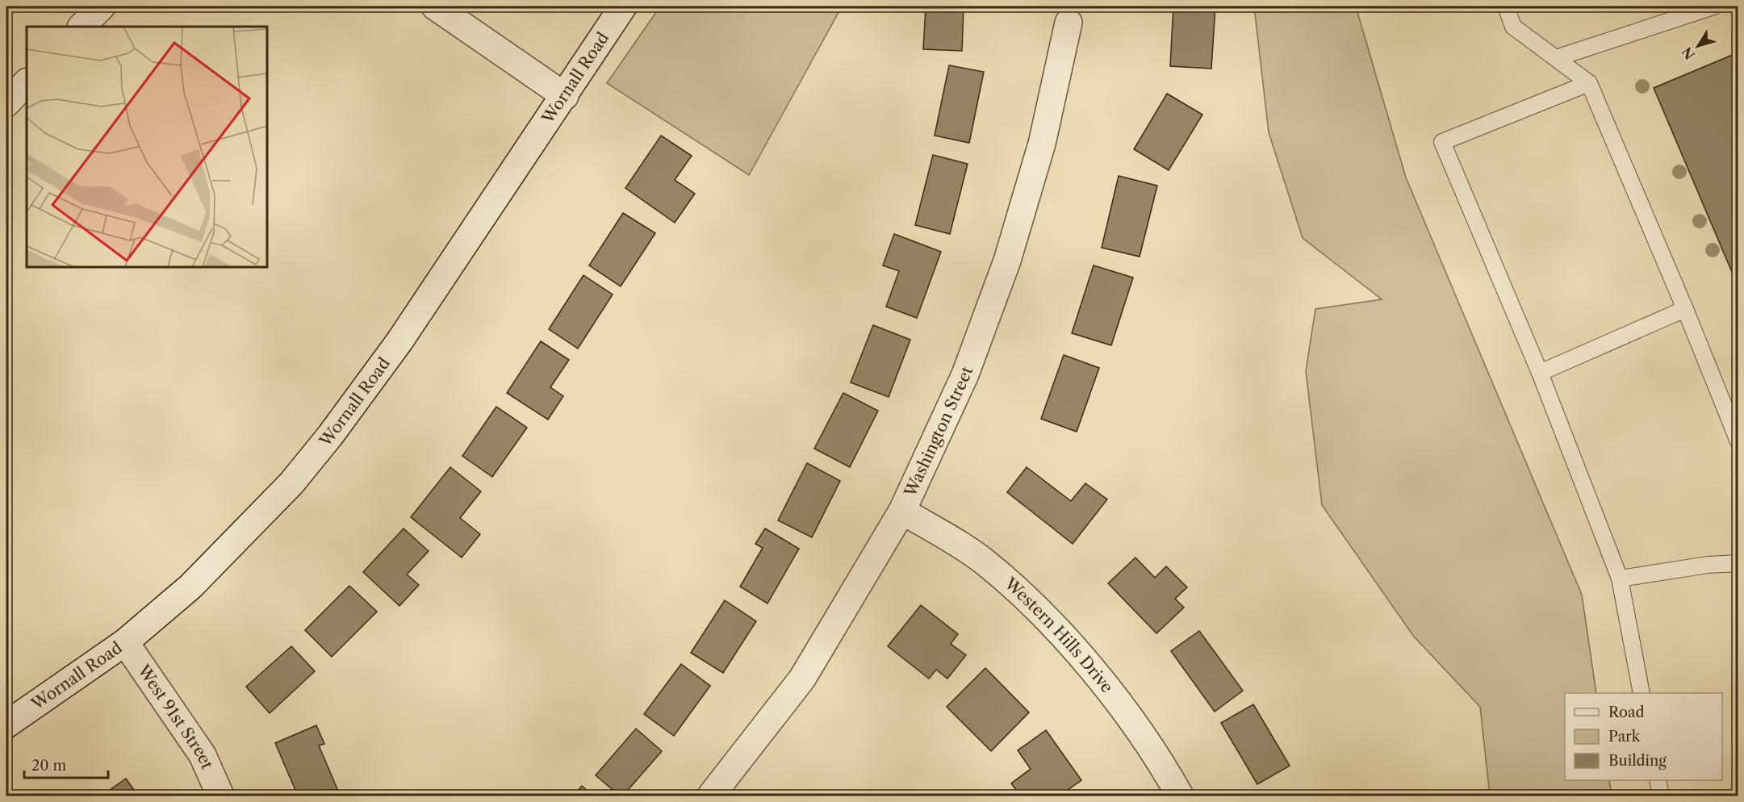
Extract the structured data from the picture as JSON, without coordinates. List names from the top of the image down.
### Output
{
  "streets": {
    "street": [
      "Wornall Road",
      "Washington Street",
      "Western Hills Drive",
      "West 91st Street"
    ]
  },
  "crossings": [
    ["Wornall Road", "West 91st Street"],
    ["Washington Street", "Western Hills Drive"]
  ],
  "legend": ["Road", "Park", "Building"],
  "scale_bar": "20 m",
  "north": "bottom left"
}
